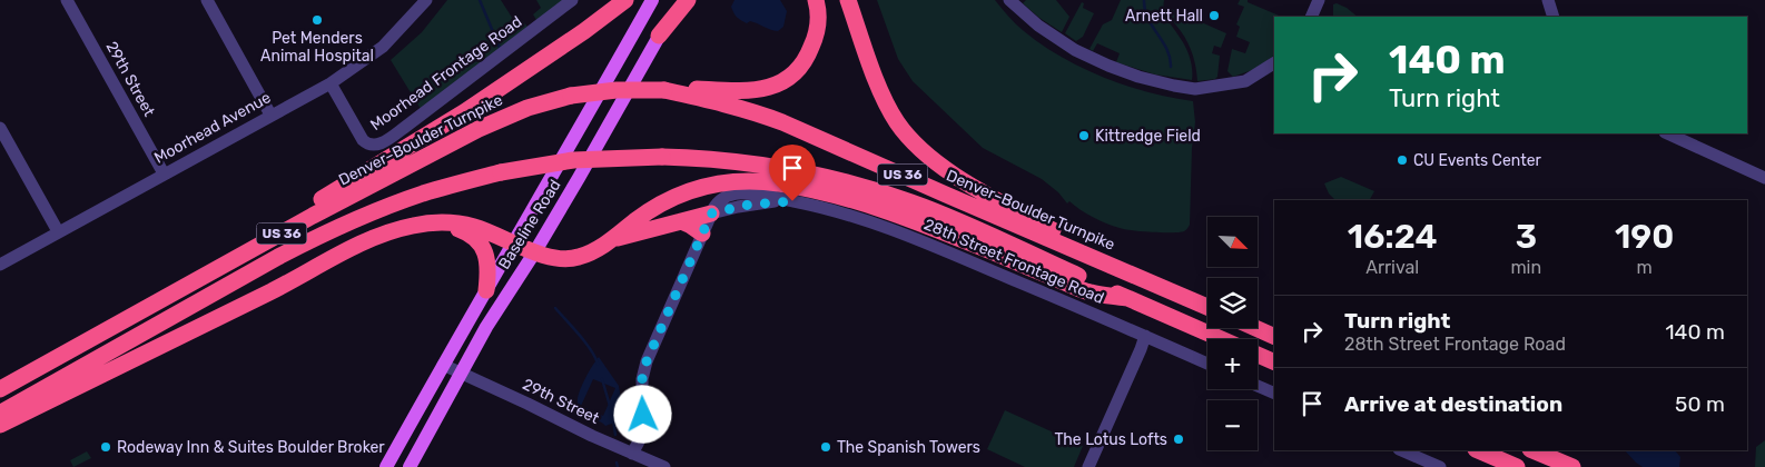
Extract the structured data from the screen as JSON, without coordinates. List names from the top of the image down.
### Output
{
  "streets": {
    "highway": ["Denver–Boulder Turnpike", "US 36"],
    "main road": ["Baseline Road"],
    "street": [
      "Moorhead Frontage Road",
      "29th Street",
      "Moorhead Avenue",
      "28th Street Frontage Road"
    ]
  },
  "crossings": [
    ["Moorhead Frontage Road", "Moorhead Avenue"],
    ["29th Street", "Moorhead Avenue"],
    ["29th Street", "Baseline Road"],
    ["Denver–Boulder Turnpike", "US 36"]
  ],
  "places": [
    "Arnett Hall",
    "Pet Menders Animal Hospital",
    "Kittredge Field",
    "CU Events Center",
    "The Lotus Lofts",
    "Rodeway Inn & Suites Boulder Broker",
    "The Spanish Towers"
  ],
  "north": "bottom right",
  "page": {
    "turn": ["140 m", "Turn right"],
    "eta": [
      "16:24",
      "Arrival",
      "3",
      "min",
      "190",
      "m"
    ],
    "map_buttons": ["+", "−"],
    "list": [
      {
        "name": "Turn right",
        "note": "28th Street Frontage Road",
        "value": "140 m"
      },
      {
        "name": "Arrive at destination",
        "value": "50 m"
      }
    ]
  }
}
